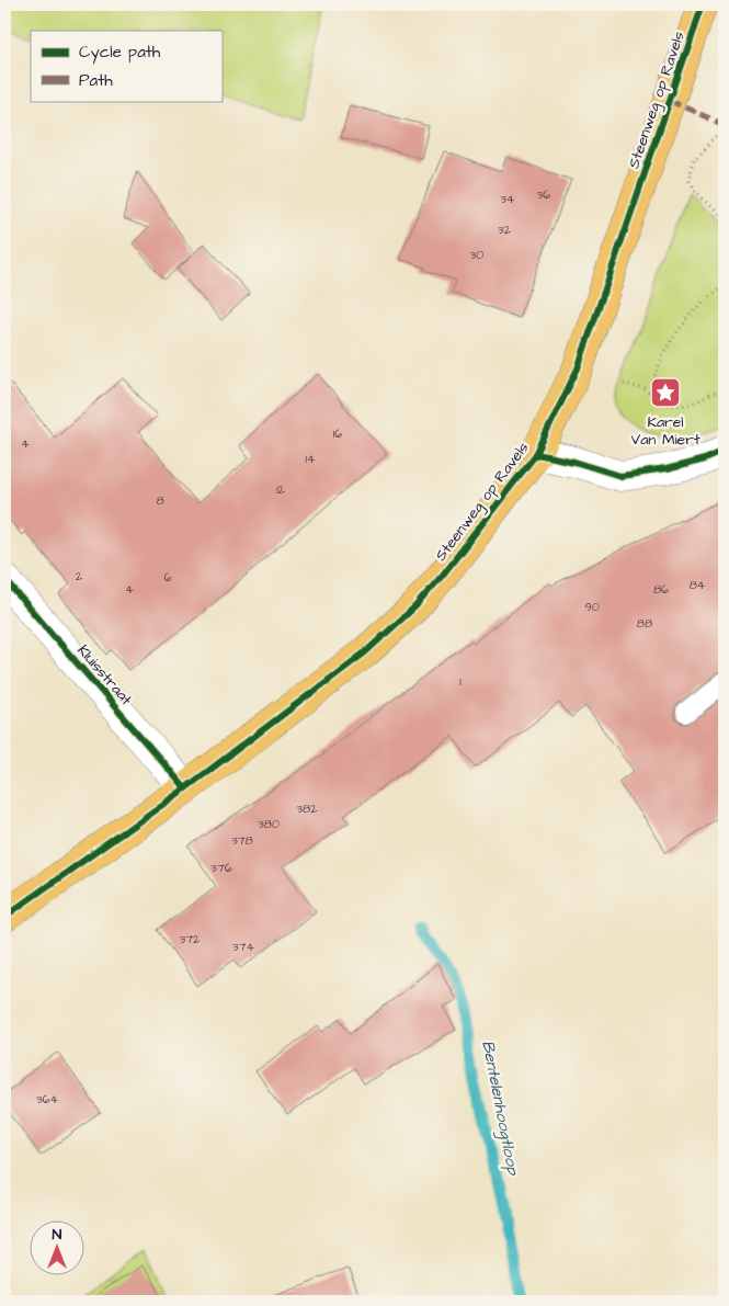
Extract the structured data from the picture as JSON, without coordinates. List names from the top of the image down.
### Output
{
  "streets": {
    "main road": ["Steenweg op Ravels"],
    "street": ["Kluisstraat"]
  },
  "crossings": [
    ["Steenweg op Ravels", "Kluisstraat"]
  ],
  "water": ["Bentelenhoogtloop"],
  "places": {
    "place": ["Karel Van Miert"]
  },
  "house_numbers": [
    "36",
    "34",
    "32",
    "30",
    "16",
    "4",
    "14",
    "12",
    "8",
    "2",
    "6",
    "84",
    "4",
    "86",
    "90",
    "88",
    "1",
    "382",
    "380",
    "378",
    "376",
    "372",
    "374",
    "364"
  ],
  "legend": ["Cycle path", "Path"],
  "north": "top"
}
